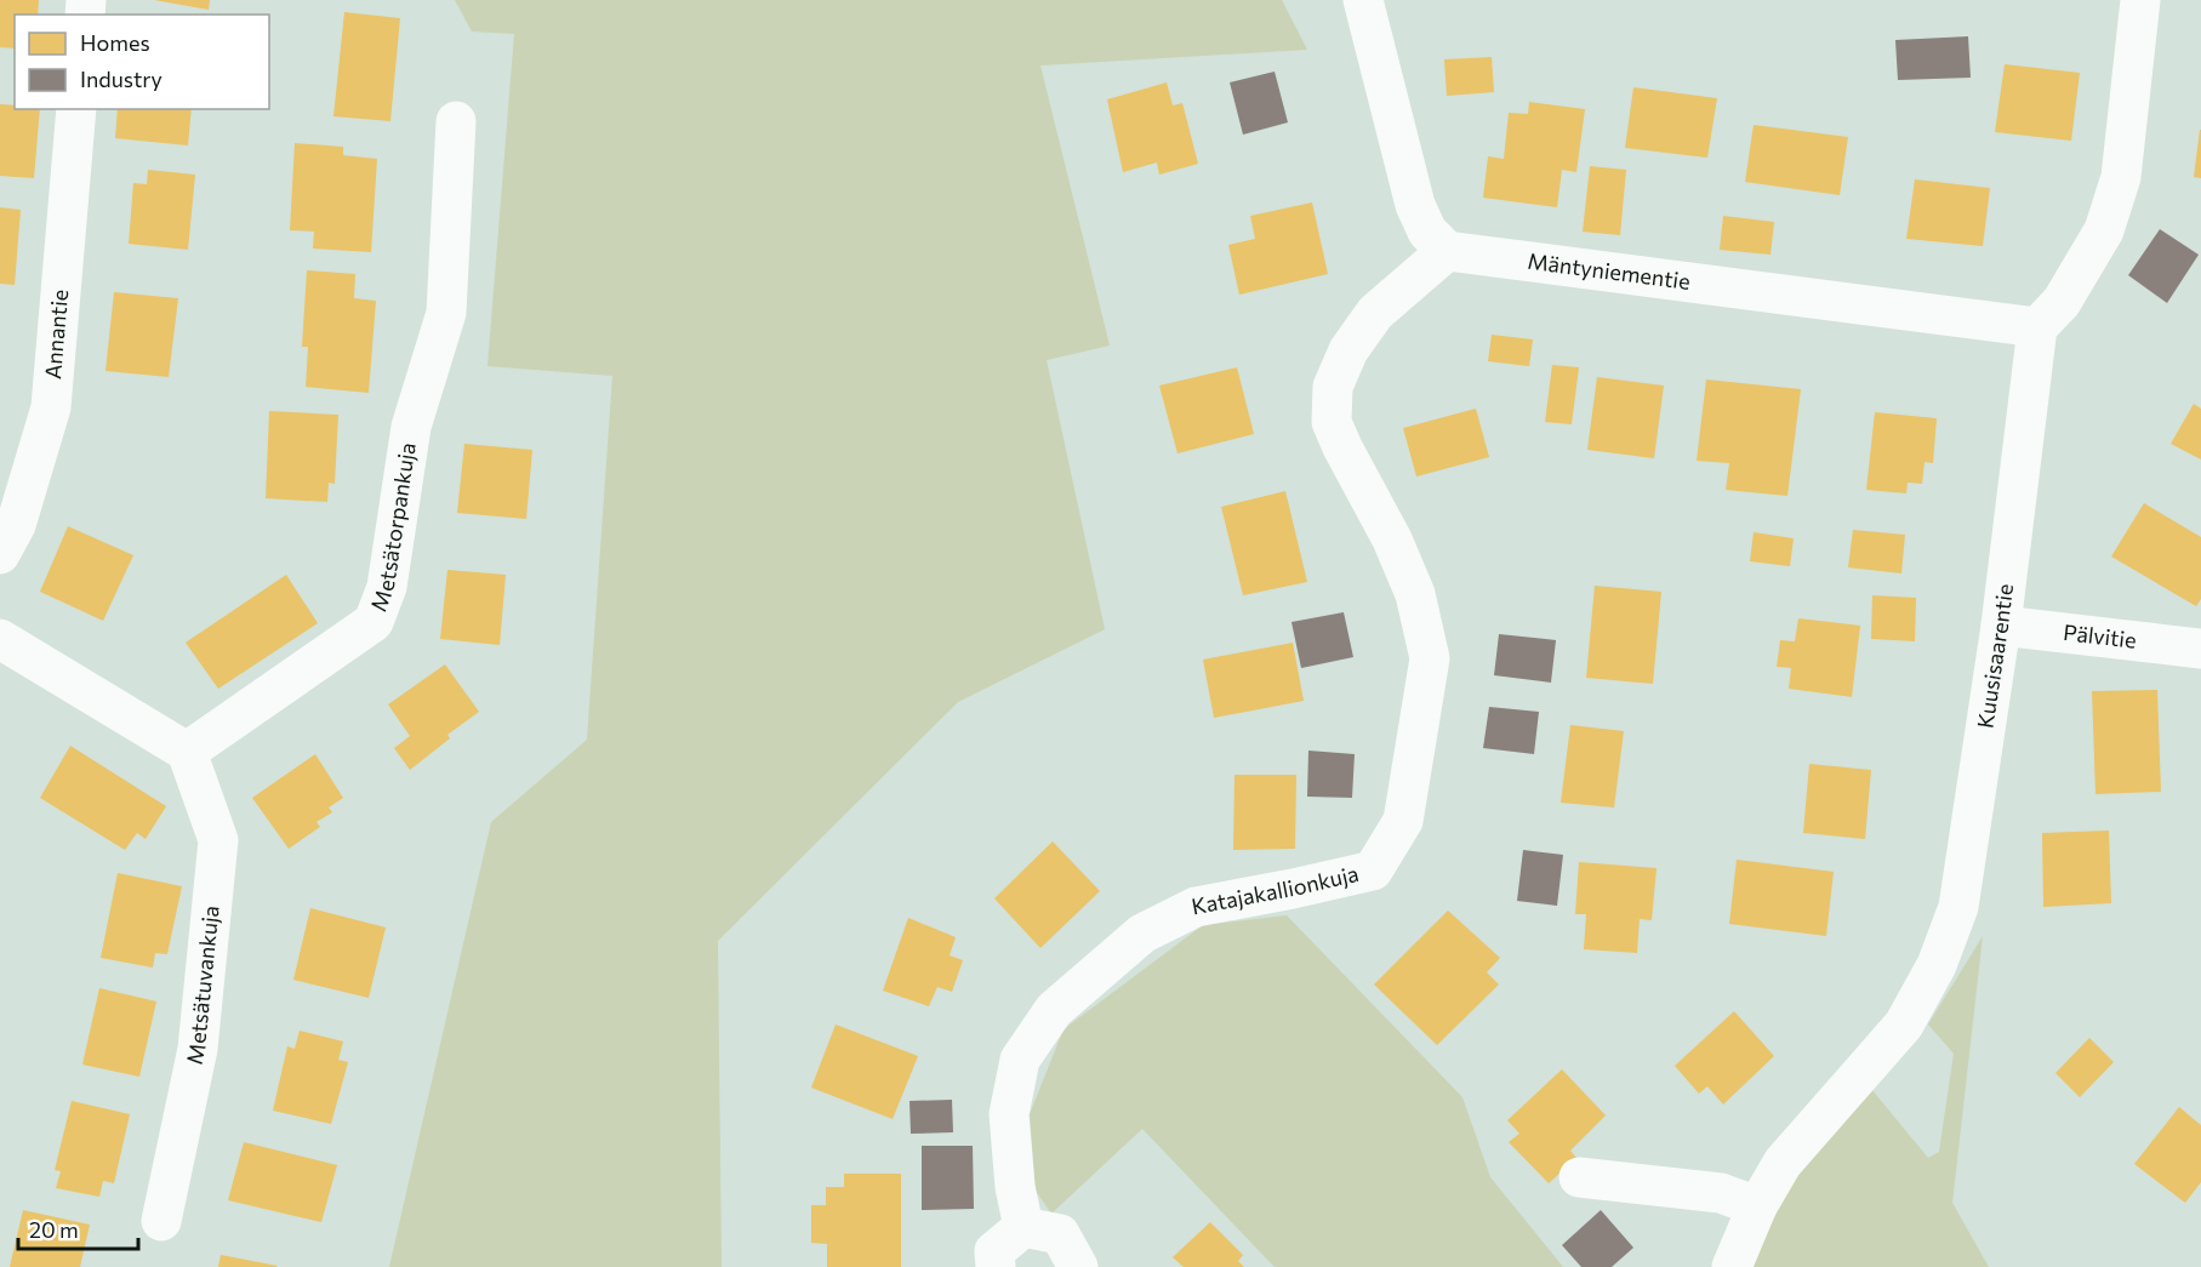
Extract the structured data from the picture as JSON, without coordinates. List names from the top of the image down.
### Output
{
  "streets": {
    "street": [
      "Mäntyniementie",
      "Annantie",
      "Metsätorpankuja",
      "Pälvitie",
      "Kuusisaarentie",
      "Katajakallionkuja",
      "Metsätuvankuja"
    ]
  },
  "crossings": [
    ["Mäntyniementie", "Kuusisaarentie"],
    ["Mäntyniementie", "Katajakallionkuja"],
    ["Metsätorpankuja", "Metsätuvankuja"],
    ["Pälvitie", "Kuusisaarentie"]
  ],
  "legend": ["Homes", "Industry"],
  "scale_bar": "20 m"
}
